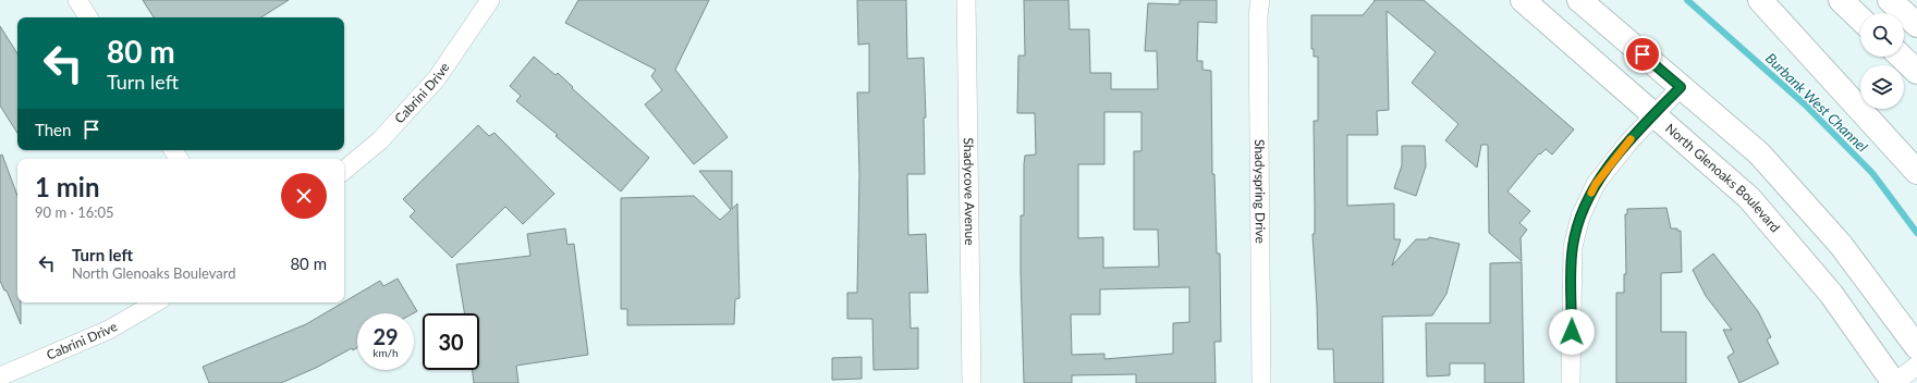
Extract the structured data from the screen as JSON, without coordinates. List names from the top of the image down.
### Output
{
  "streets": {
    "main road": ["North Glenoaks Boulevard"],
    "street": ["Cabrini Drive", "Shadycove Avenue", "Shadyspring Drive"]
  },
  "water": ["Burbank West Channel"],
  "page": {
    "turn": ["80 m", "Turn left"],
    "then": "Then",
    "heading": ["1 min", "90 m · 16:05"],
    "list": [
      {
        "name": "Turn left",
        "note": "North Glenoaks Boulevard",
        "value": "80 m"
      }
    ],
    "speed": "29 km/h",
    "limit": "30"
  }
}
